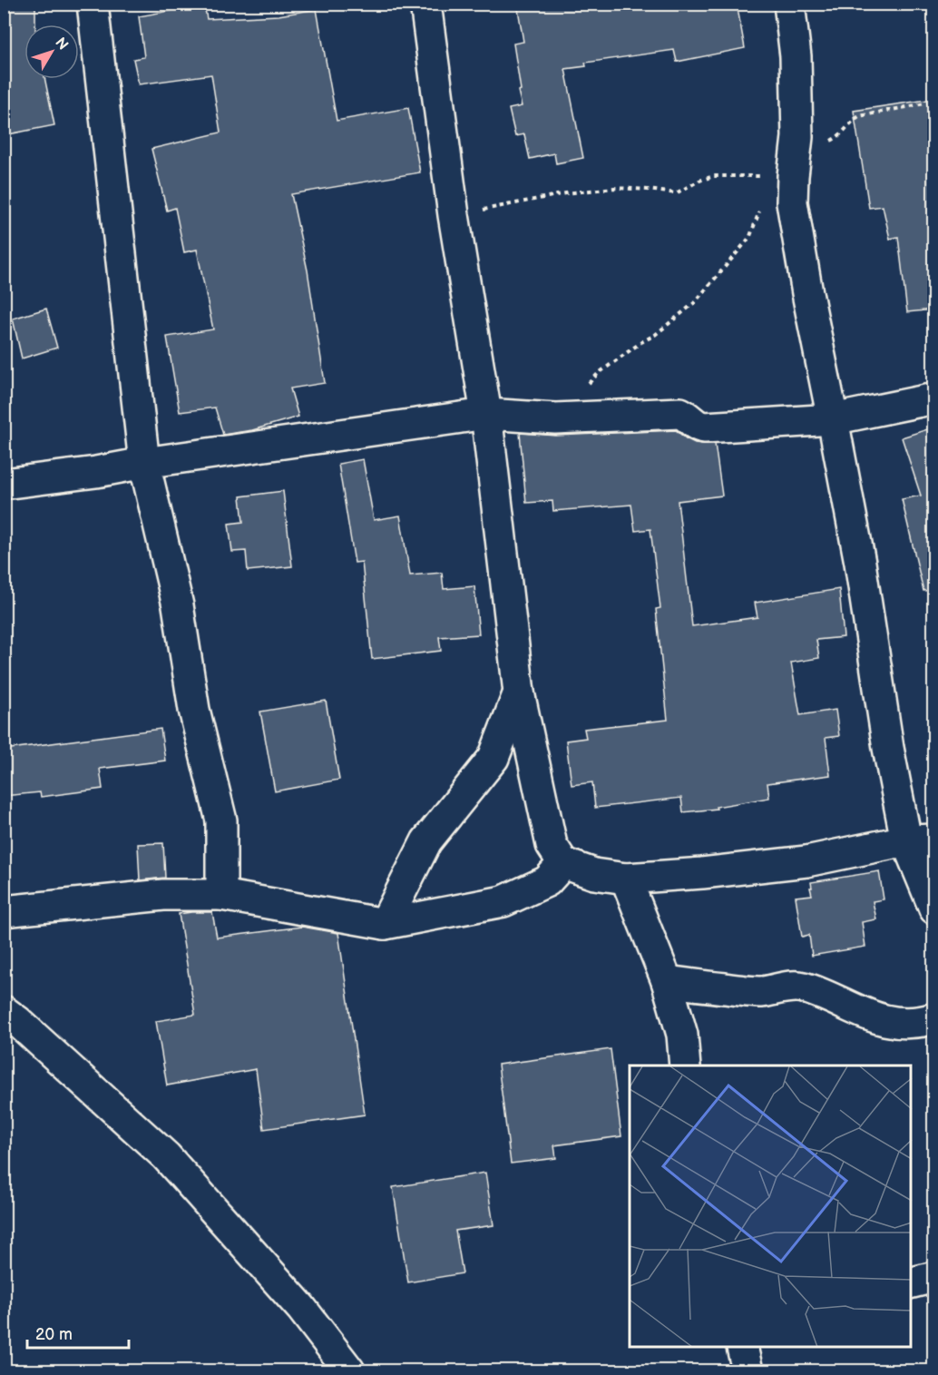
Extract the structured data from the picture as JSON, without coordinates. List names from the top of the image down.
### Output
{
  "scale_bar": "20 m",
  "north": "top right"
}
